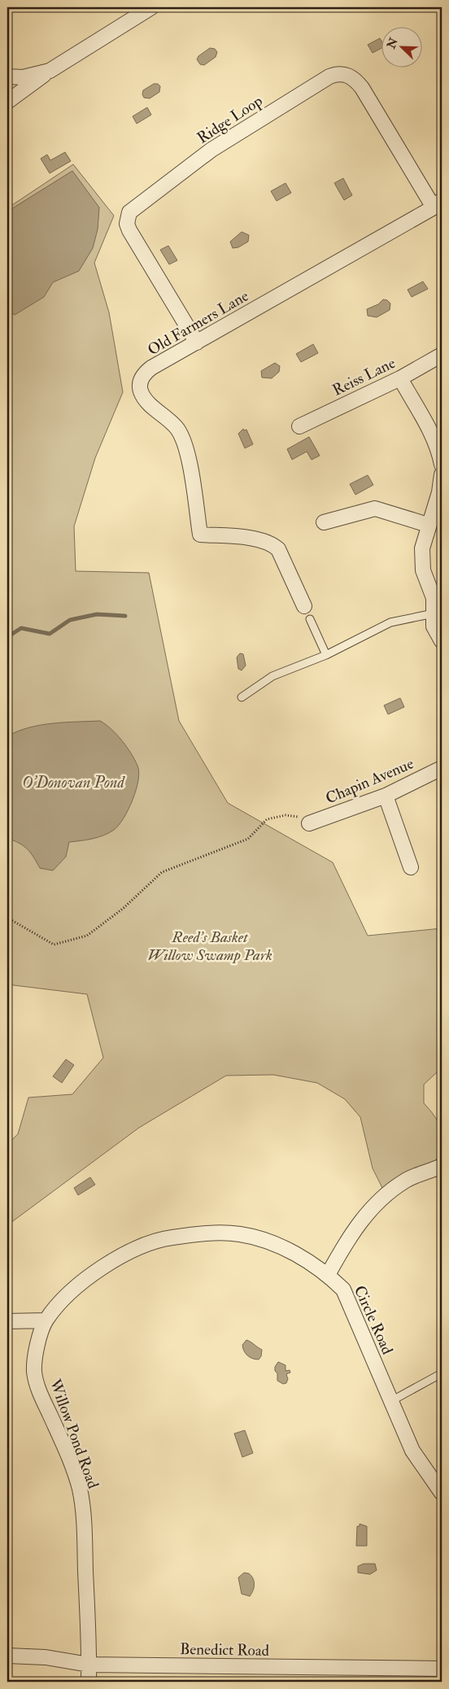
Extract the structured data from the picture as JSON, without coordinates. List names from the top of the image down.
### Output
{
  "streets": {
    "street": [
      "Ridge Loop",
      "Old Farmers Lane",
      "Reiss Lane",
      "Chapin Avenue",
      "Circle Road",
      "Willow Pond Road",
      "Benedict Road"
    ]
  },
  "crossings": [
    ["Ridge Loop", "Old Farmers Lane"],
    ["Circle Road", "Willow Pond Road"],
    ["Willow Pond Road", "Benedict Road"]
  ],
  "water": ["O'Donovan Pond"],
  "parks": ["Reed's Basket Willow Swamp Park"],
  "north": "top left"
}
